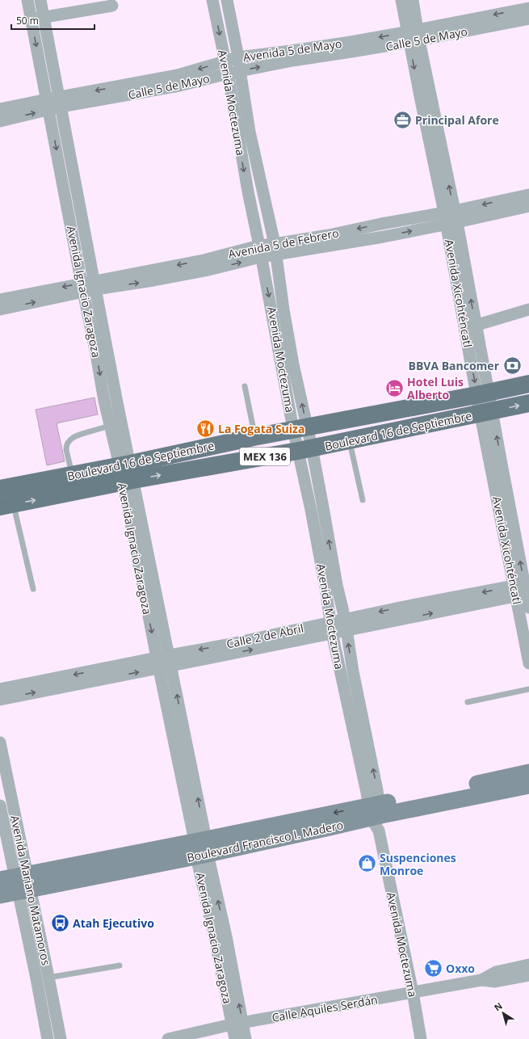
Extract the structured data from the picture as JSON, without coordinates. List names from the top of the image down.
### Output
{
  "streets": {
    "main road": ["Boulevard 16 de Septiembre", "MEX 136", "Boulevard Francisco I. Madero"],
    "street": [
      "Calle 5 de Mayo",
      "Avenida 5 de Mayo",
      "Avenida Moctezuma",
      "Avenida 5 de Febrero",
      "Avenida Ignacio Zaragoza",
      "Avenida Xicohténcatl",
      "Calle 2 de Abril",
      "Avenida Mariano Matamoros",
      "Calle Aquiles Serdán"
    ]
  },
  "crossings": [
    ["Calle 5 de Mayo", "Avenida 5 de Mayo"],
    ["Calle 5 de Mayo", "Avenida Moctezuma"],
    ["Calle 5 de Mayo", "Avenida Ignacio Zaragoza"],
    ["Calle 5 de Mayo", "Avenida Xicohténcatl"],
    ["Avenida 5 de Mayo", "Avenida Moctezuma"],
    ["Avenida Moctezuma", "Avenida 5 de Febrero"],
    ["Avenida Moctezuma", "Boulevard 16 de Septiembre"],
    ["Avenida Moctezuma", "Calle 2 de Abril"],
    ["Avenida Moctezuma", "Boulevard Francisco I. Madero"],
    ["Avenida Moctezuma", "Calle Aquiles Serdán"],
    ["Avenida 5 de Febrero", "Avenida Ignacio Zaragoza"],
    ["Avenida 5 de Febrero", "Avenida Xicohténcatl"],
    ["Avenida Ignacio Zaragoza", "Boulevard 16 de Septiembre"],
    ["Avenida Ignacio Zaragoza", "Calle 2 de Abril"],
    ["Avenida Ignacio Zaragoza", "Boulevard Francisco I. Madero"],
    ["Avenida Ignacio Zaragoza", "Calle Aquiles Serdán"],
    ["Avenida Xicohténcatl", "Boulevard 16 de Septiembre"],
    ["Avenida Xicohténcatl", "Calle 2 de Abril"],
    ["Boulevard Francisco I. Madero", "Avenida Mariano Matamoros"]
  ],
  "one_way": ["Avenida 5 de Mayo"],
  "places": {
    "office": ["Principal Afore"],
    "bank": ["BBVA Bancomer"],
    "hotel": ["Hotel Luis Alberto"],
    "restaurant": ["La Fogata Suiza"],
    "shop": ["Suspenciones Monroe"],
    "bus stop": ["Atah Ejecutivo"],
    "supermarket": ["Oxxo"]
  },
  "scale_bar": "50 m",
  "north": "top left"
}
